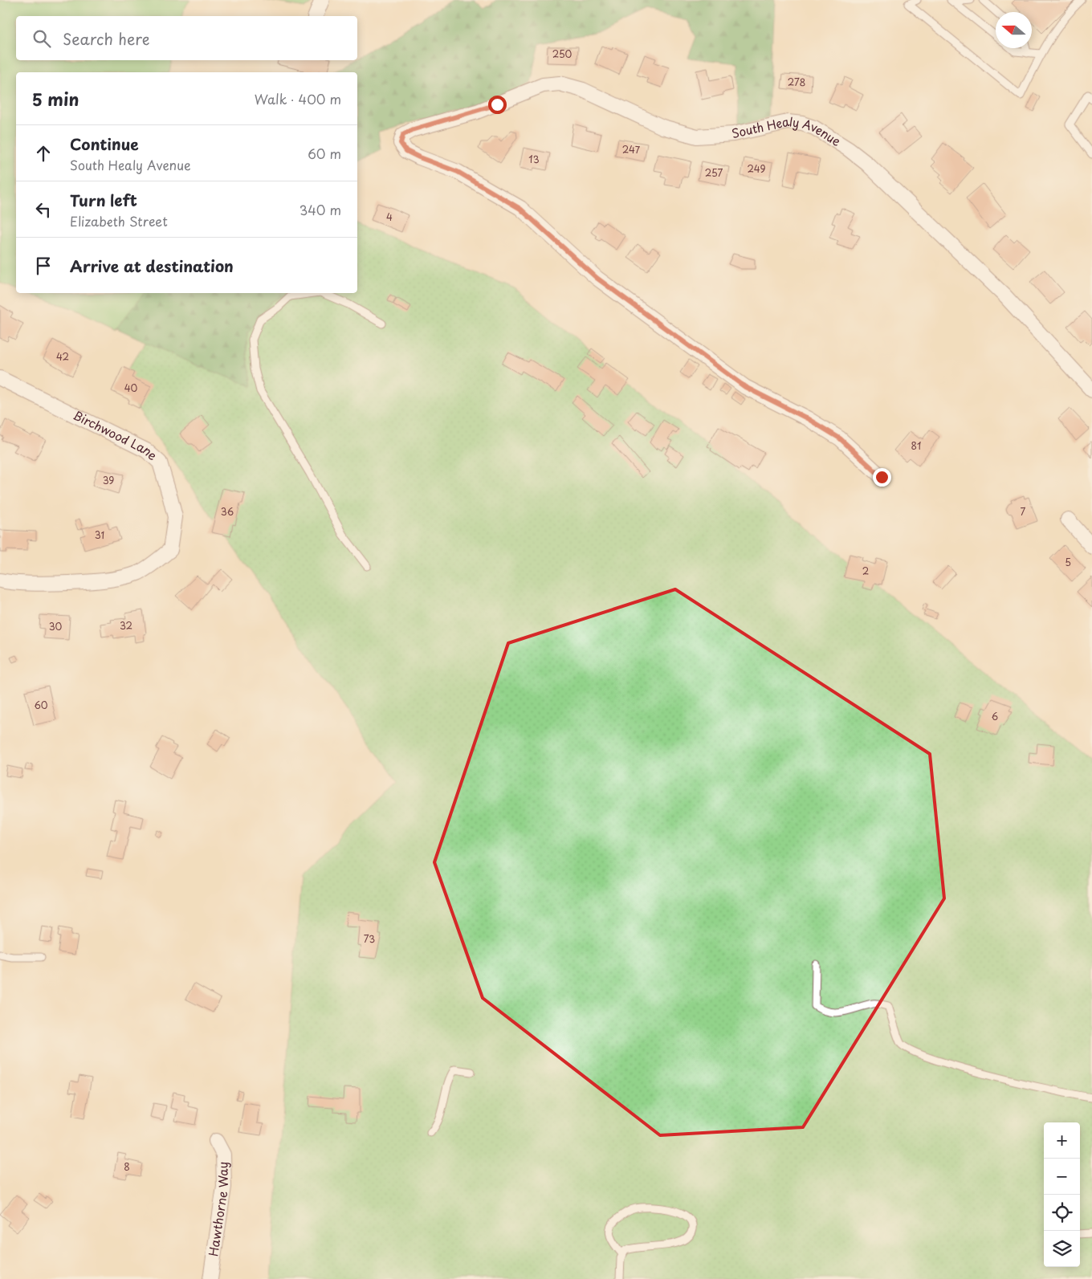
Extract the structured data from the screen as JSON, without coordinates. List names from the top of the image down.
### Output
{
  "streets": {
    "street": ["South Healy Avenue", "Birchwood Lane", "Hawthorne Way"]
  },
  "house_numbers": [
    "250",
    "278",
    "247",
    "13",
    "249",
    "257",
    "4",
    "42",
    "40",
    "81",
    "39",
    "36",
    "7",
    "31",
    "5",
    "2",
    "32",
    "30",
    "60",
    "6",
    "73",
    "8"
  ],
  "north": "left",
  "page": {
    "search": "Search here",
    "heading": ["5 min", "Walk · 400 m"],
    "list": [
      ["Continue", "South Healy Avenue", "60 m"],
      ["Turn left", "Elizabeth Street", "340 m"],
      "Arrive at destination"
    ],
    "map_buttons": ["+", "−"]
  }
}
